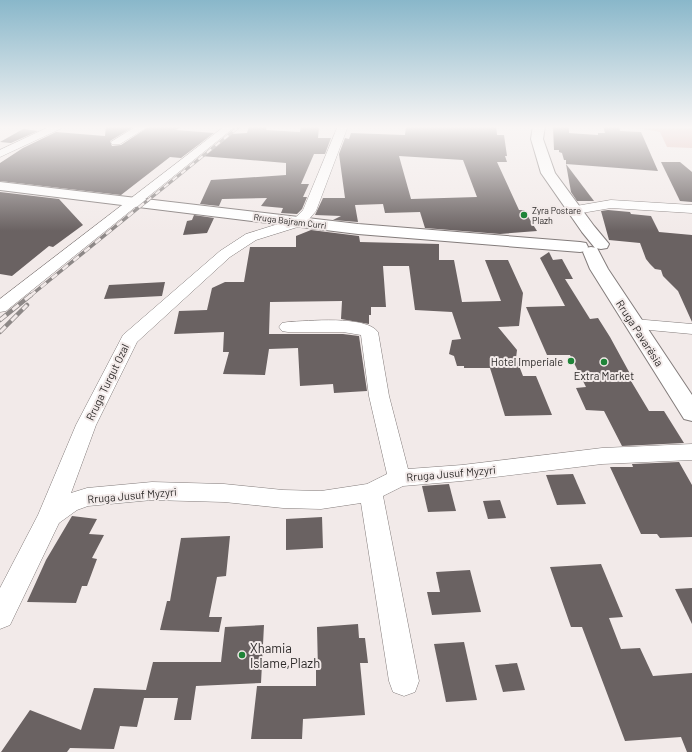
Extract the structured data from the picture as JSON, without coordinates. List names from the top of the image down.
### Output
{
  "streets": {
    "main road": ["Rruga Bajram Curri", "Rruga Pavarësia"],
    "street": ["Rruga Turgut Ozal", "Rruga Jusuf Myzyri"]
  },
  "crossings": [
    ["Rruga Bajram Curri", "Rruga Pavarësia"],
    ["Rruga Bajram Curri", "Rruga Turgut Ozal"],
    ["Rruga Turgut Ozal", "Rruga Jusuf Myzyri"]
  ],
  "places": [
    "Zyra Postare Plazh",
    "Hotel Imperiale",
    "Extra Market",
    "Xhamia Islame,Plazh"
  ]
}
